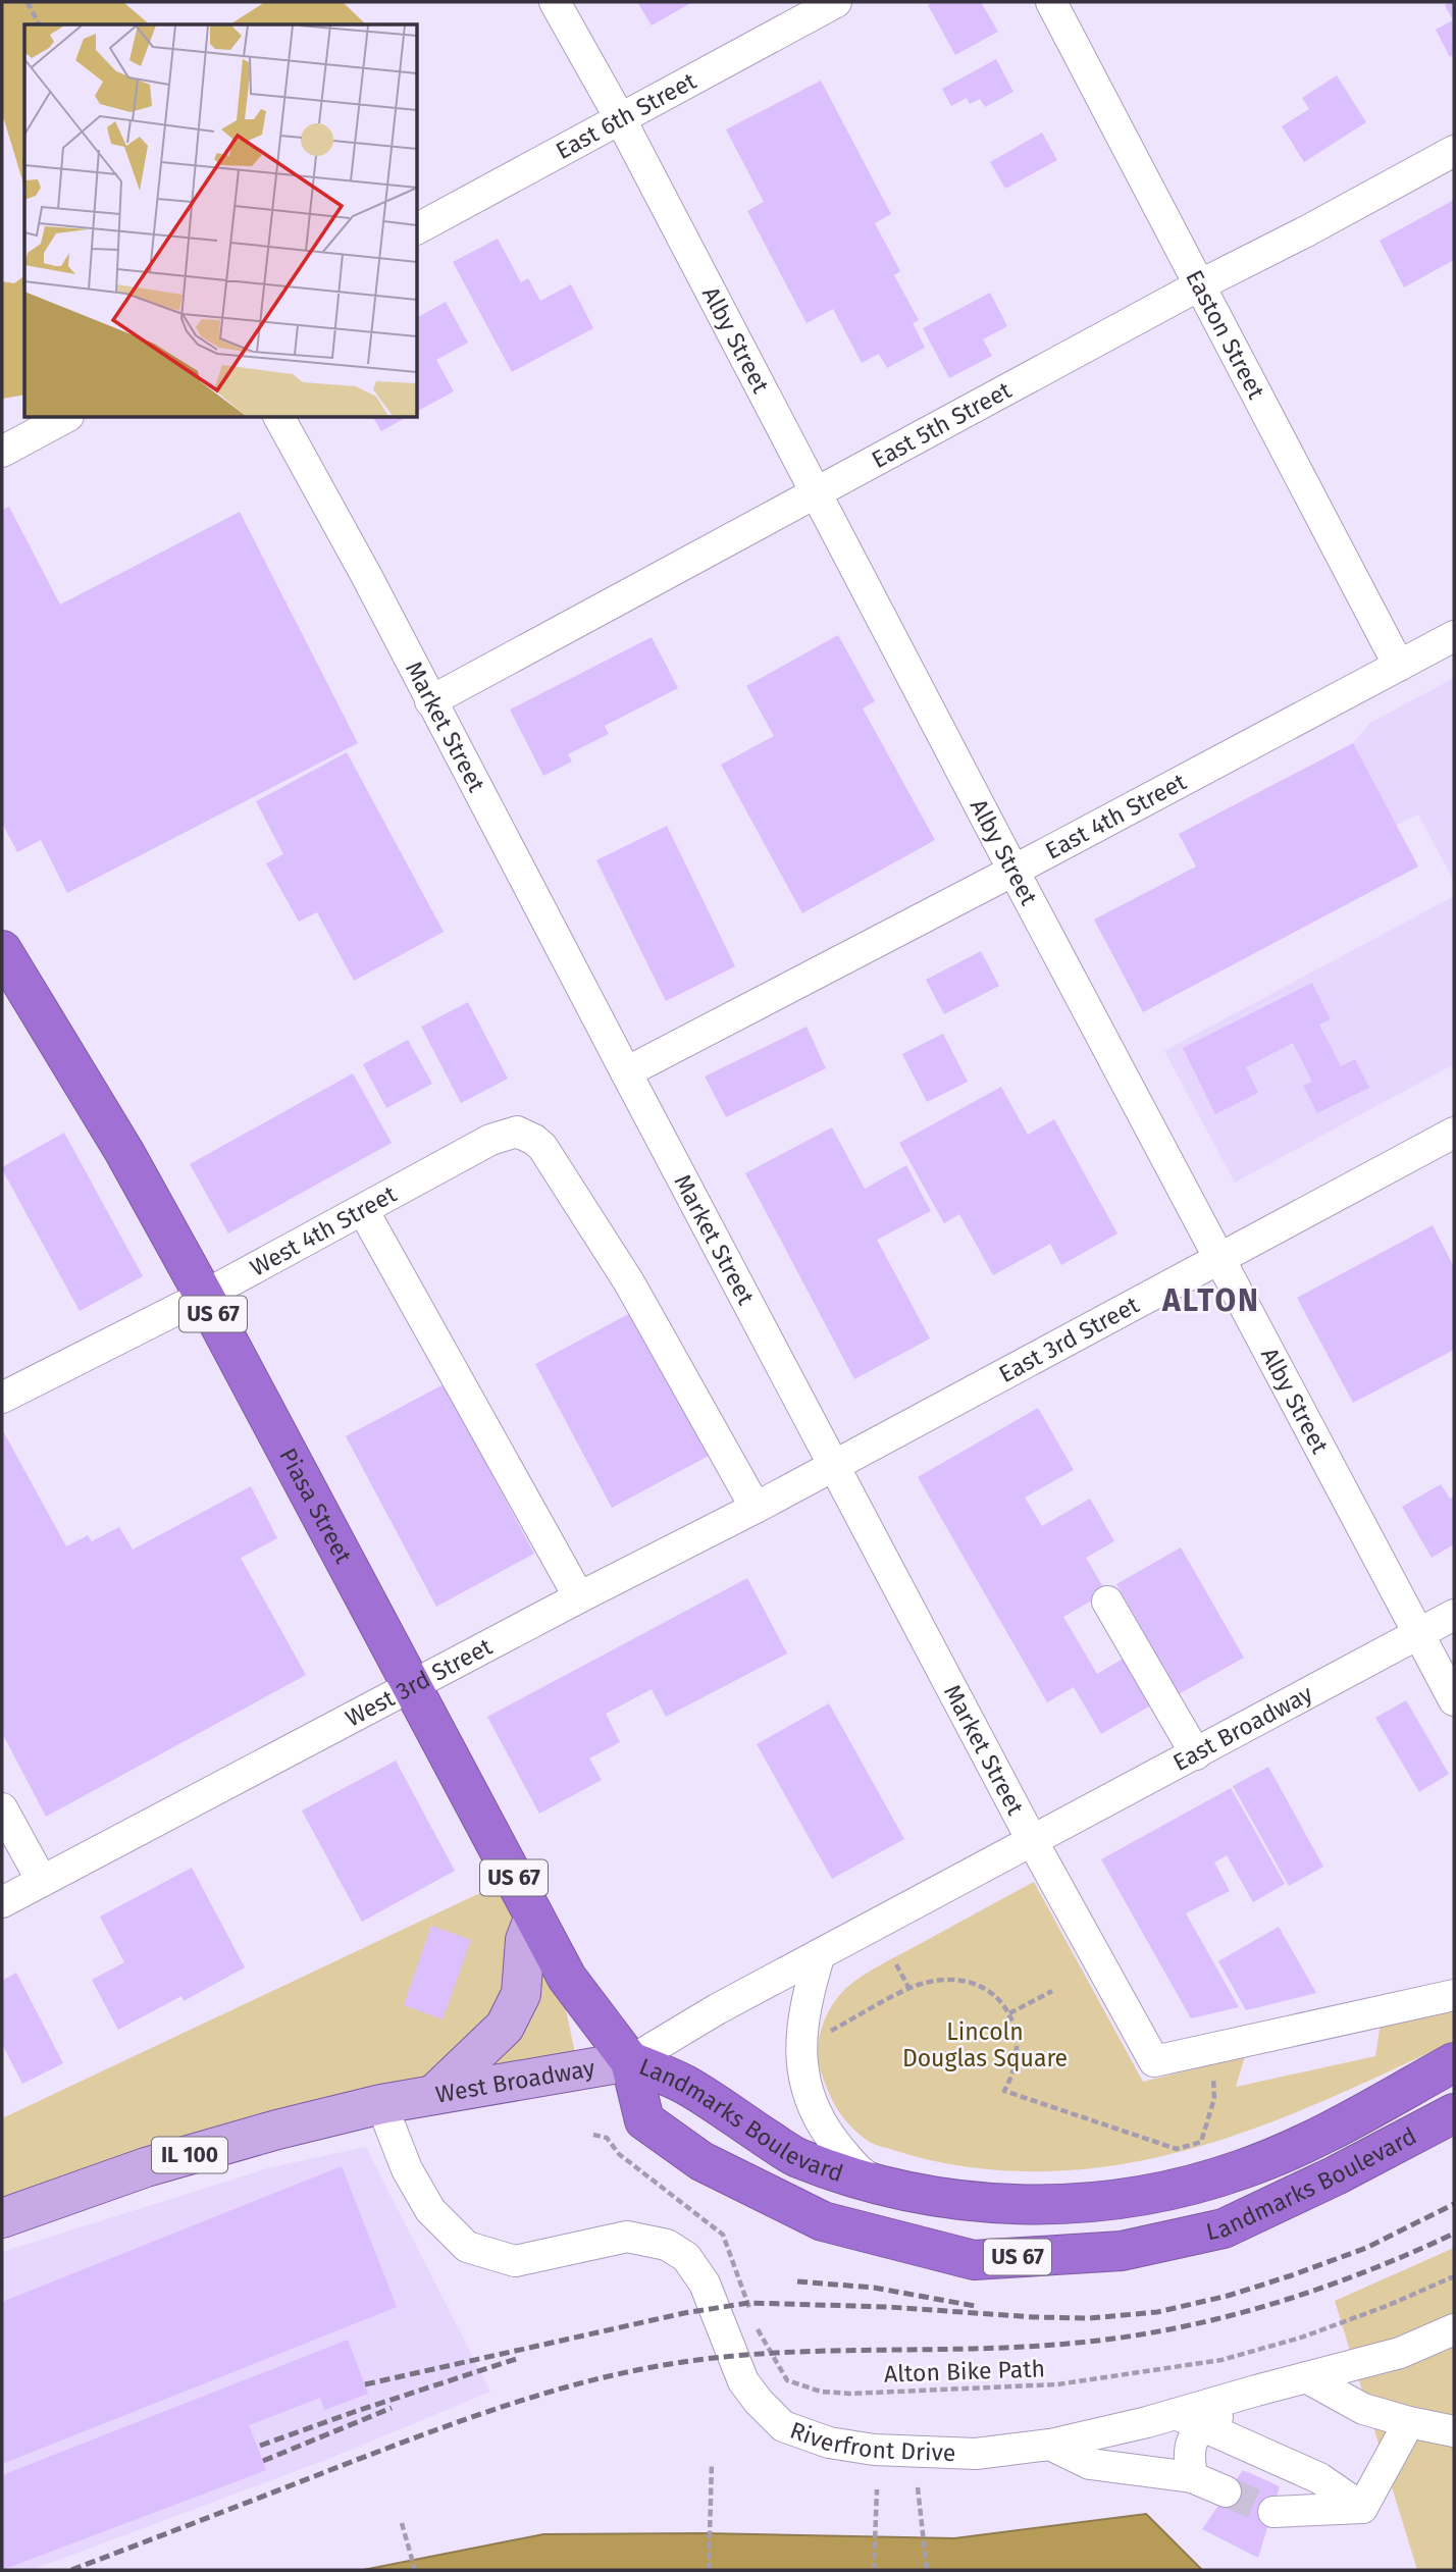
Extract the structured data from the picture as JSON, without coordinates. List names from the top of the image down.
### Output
{
  "streets": {
    "highway": ["US 67", "Piasa Street", "Landmarks Boulevard"],
    "main road": ["West Broadway", "IL 100"],
    "street": [
      "East 6th Street",
      "Easton Street",
      "Alby Street",
      "East 5th Street",
      "Market Street",
      "East 4th Street",
      "West 4th Street",
      "East 3rd Street",
      "West 3rd Street",
      "East Broadway",
      "Riverfront Drive"
    ],
    "path": ["Alton Bike Path"]
  },
  "crossings": [
    ["East 6th Street", "Alby Street"],
    ["Easton Street", "East 5th Street"],
    ["Easton Street", "East 4th Street"],
    ["Alby Street", "East 5th Street"],
    ["Alby Street", "East 4th Street"],
    ["Alby Street", "East 3rd Street"],
    ["Alby Street", "East Broadway"],
    ["East 5th Street", "Market Street"],
    ["Market Street", "East 4th Street"],
    ["Market Street", "East 3rd Street"],
    ["Market Street", "West 3rd Street"],
    ["Market Street", "East Broadway"],
    ["Market Street", "West Broadway"],
    ["West 4th Street", "Piasa Street"],
    ["West 4th Street", "West 3rd Street"],
    ["East 3rd Street", "West 3rd Street"],
    ["Piasa Street", "West 3rd Street"],
    ["Piasa Street", "West Broadway"],
    ["Piasa Street", "Landmarks Boulevard"],
    ["East Broadway", "West Broadway"],
    ["West Broadway", "Landmarks Boulevard"],
    ["West Broadway", "Riverfront Drive"]
  ],
  "districts": ["ALTON"],
  "parks": ["Lincoln Douglas Square"]
}
